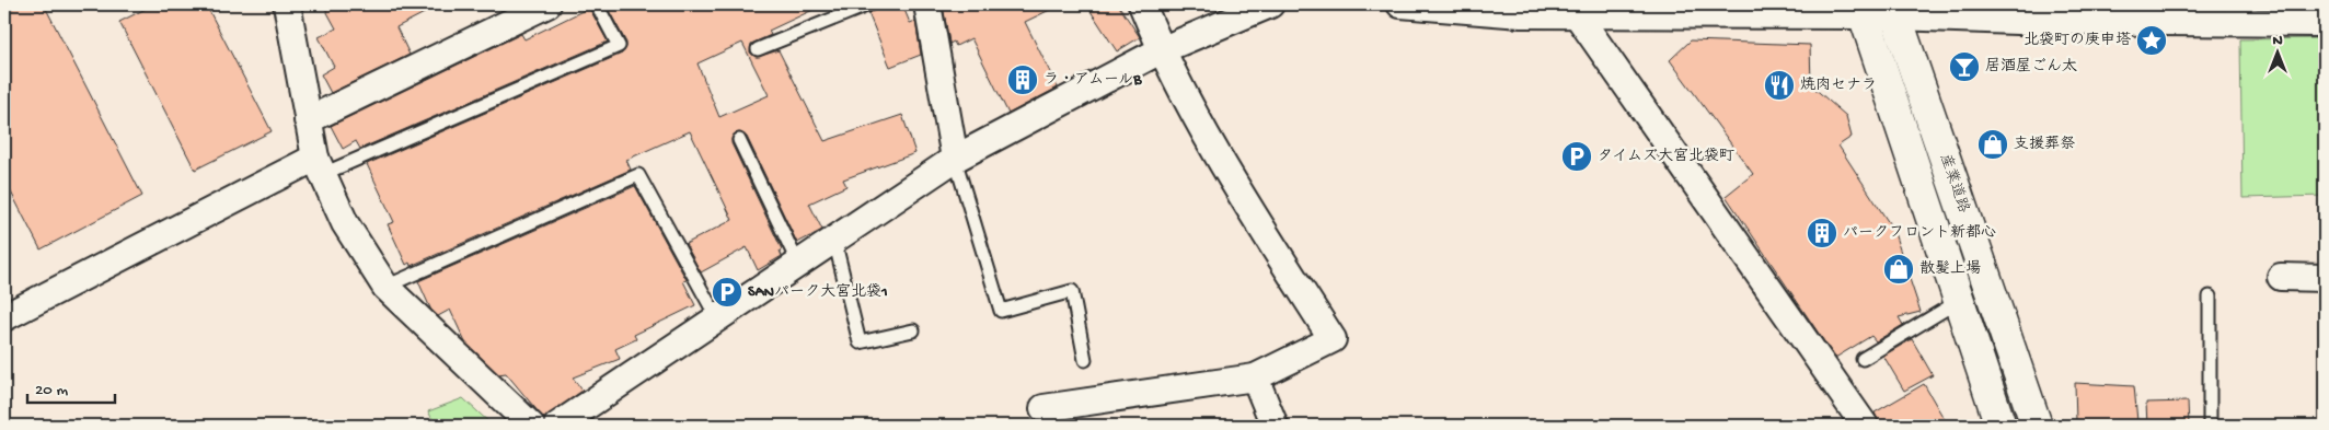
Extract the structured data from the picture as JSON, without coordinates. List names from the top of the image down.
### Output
{
  "streets": {
    "main road": ["産業道路"]
  },
  "places": {
    "place": ["北袋町の庚申塔"],
    "bar": ["居酒屋ごん太"],
    "building": ["ラ・アムールB", "パークフロント新都心"],
    "restaurant": ["焼肉セナラ"],
    "shop": ["支援葬祭", "散髪上場"],
    "parking": ["タイムズ大宮北袋町", "SANパーク大宮北袋1"]
  },
  "scale_bar": "20 m",
  "north": "top"
}
